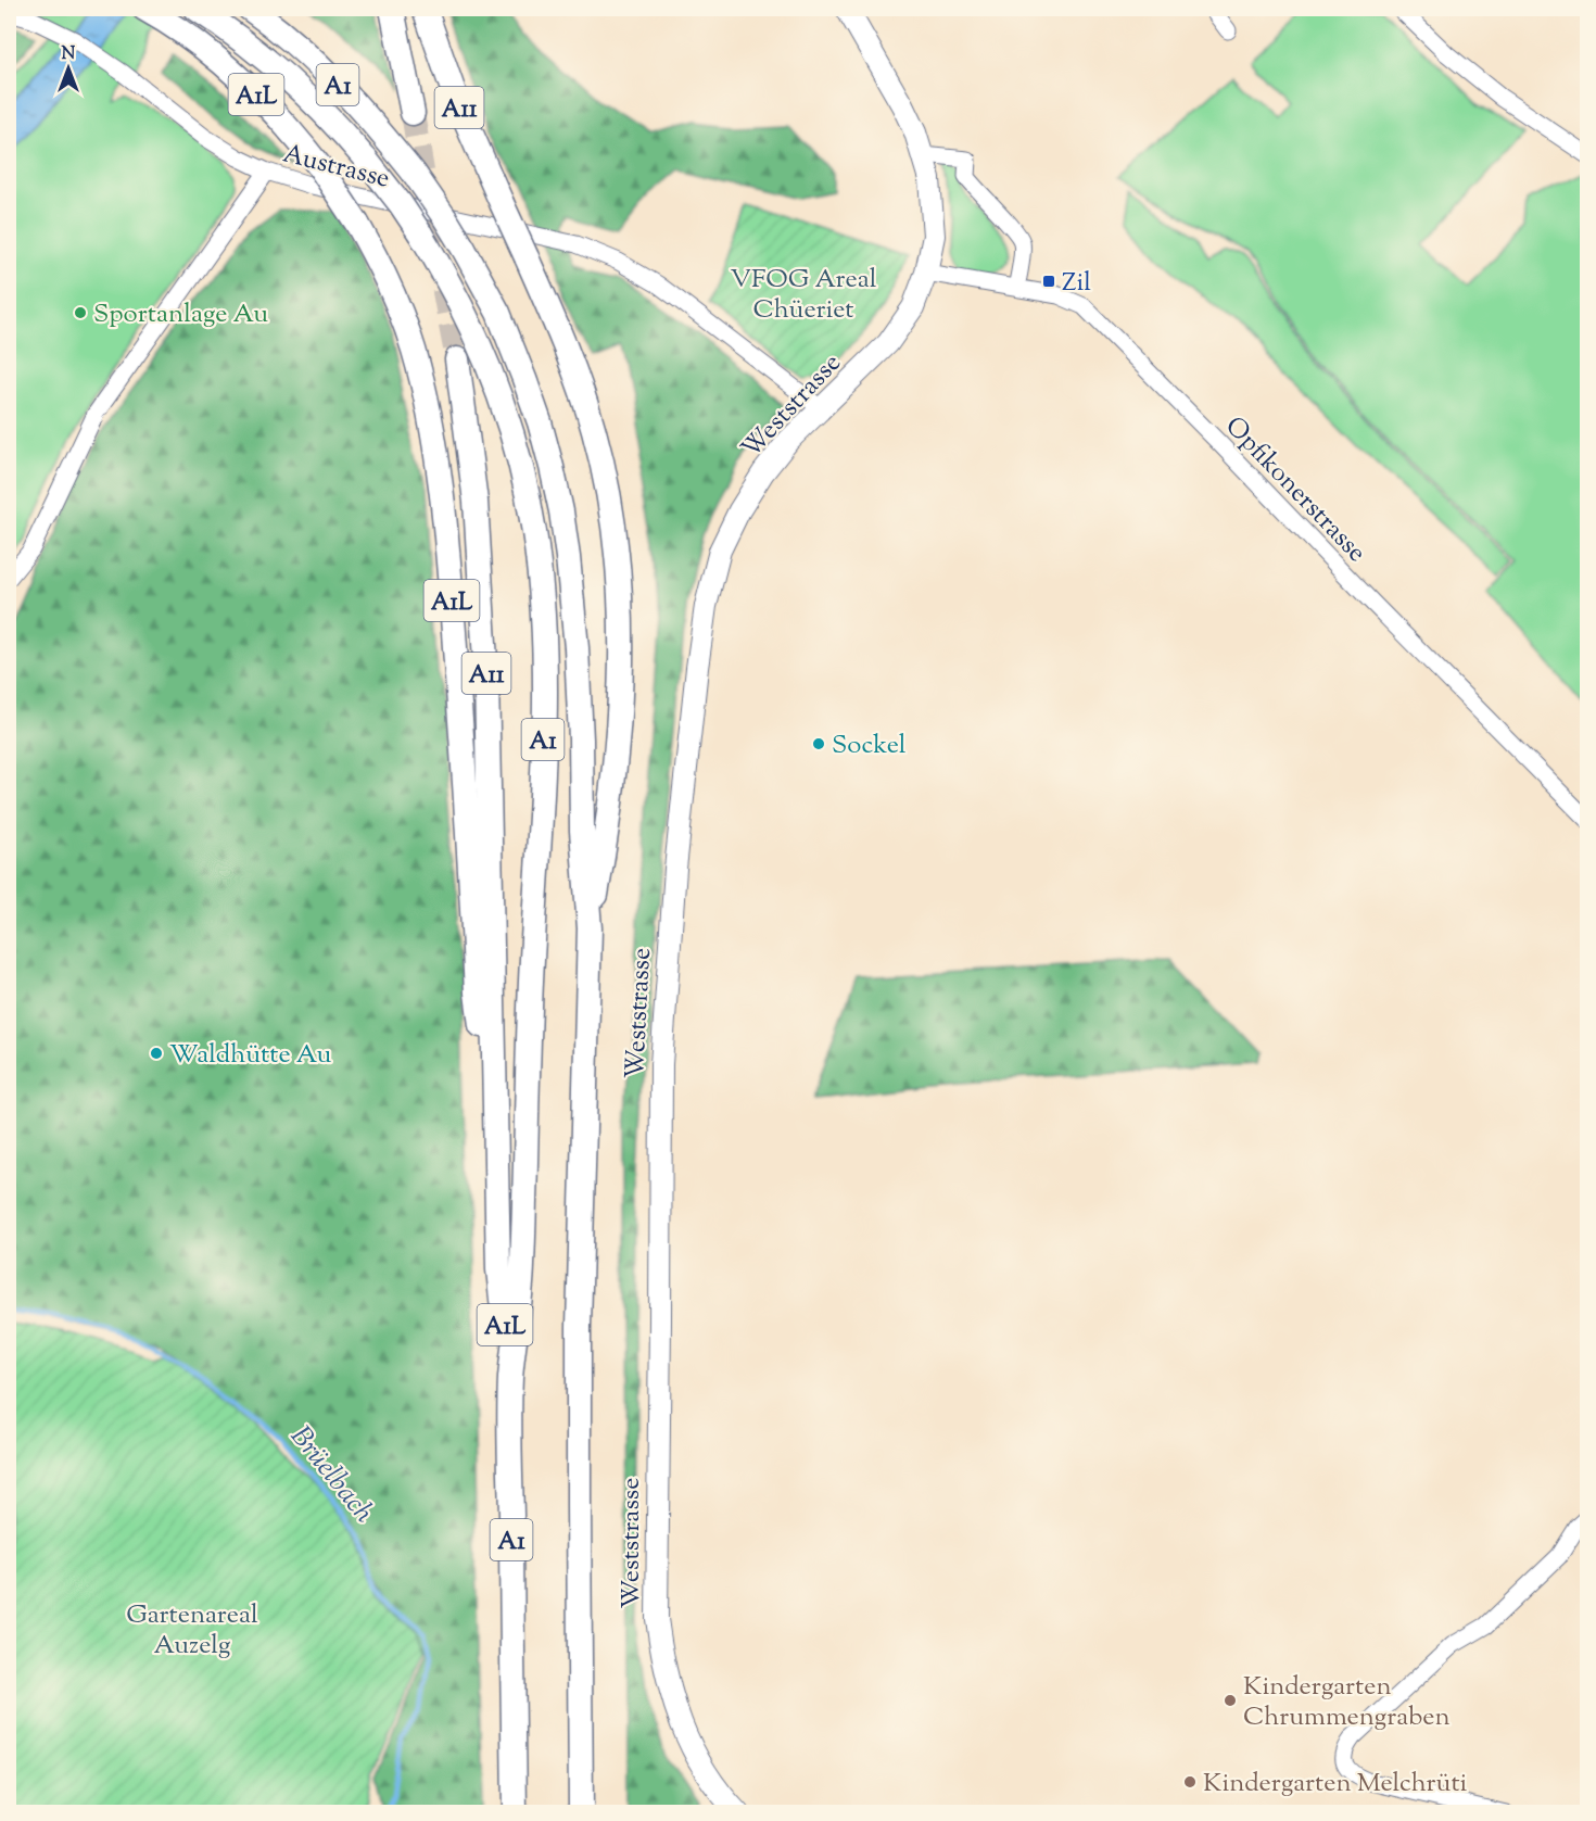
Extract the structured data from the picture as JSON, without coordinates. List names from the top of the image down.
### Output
{
  "streets": {
    "highway": ["A1", "A1L", "A11"],
    "main road": ["Weststrasse"],
    "street": ["Austrasse", "Opfikonerstrasse"]
  },
  "crossings": [
    ["A1", "A1L"],
    ["A1", "A11"],
    ["A1L", "A11"],
    ["Austrasse", "Weststrasse"],
    ["Weststrasse", "Opfikonerstrasse"]
  ],
  "water": ["Brüelbach"],
  "parks": ["VFOG Areal Chüeriet", "Gartenareal Auzelg"],
  "places": {
    "transit": ["Zil"],
    "other": [
      "Sportanlage Au",
      "Sockel",
      "Waldhütte Au",
      "Kindergarten Chrummengraben",
      "Kindergarten Melchrüti"
    ]
  },
  "north": "top"
}
